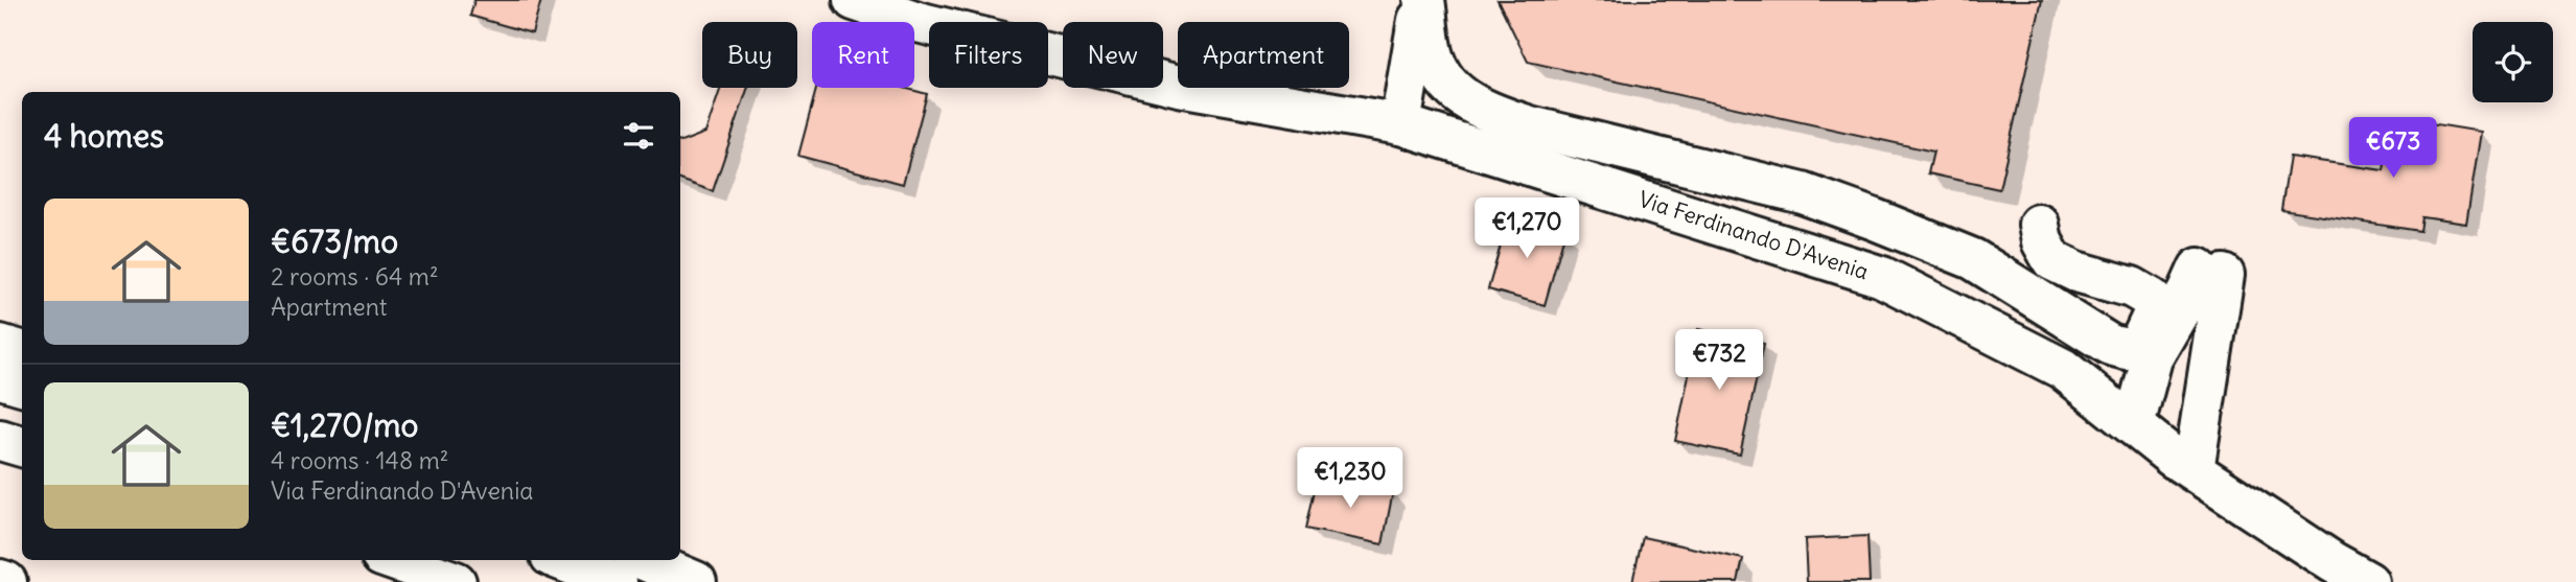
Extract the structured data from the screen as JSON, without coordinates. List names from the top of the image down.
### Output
{
  "streets": {
    "main road": ["Via Ferdinando D'Avenia"]
  },
  "page": {
    "chip": [
      "Buy",
      "Rent",
      "Filters",
      "New",
      "Apartment"
    ],
    "heading": "4 homes",
    "price": [
      "€673",
      "€1,270",
      "€732",
      "€1,230"
    ],
    "list": [
      {
        "name": "€673/mo",
        "note": "2 rooms · 64 m² · Apartment"
      },
      {
        "name": "€1,270/mo",
        "note": "4 rooms · 148 m² · Via Ferdinando D'Avenia"
      }
    ]
  }
}
